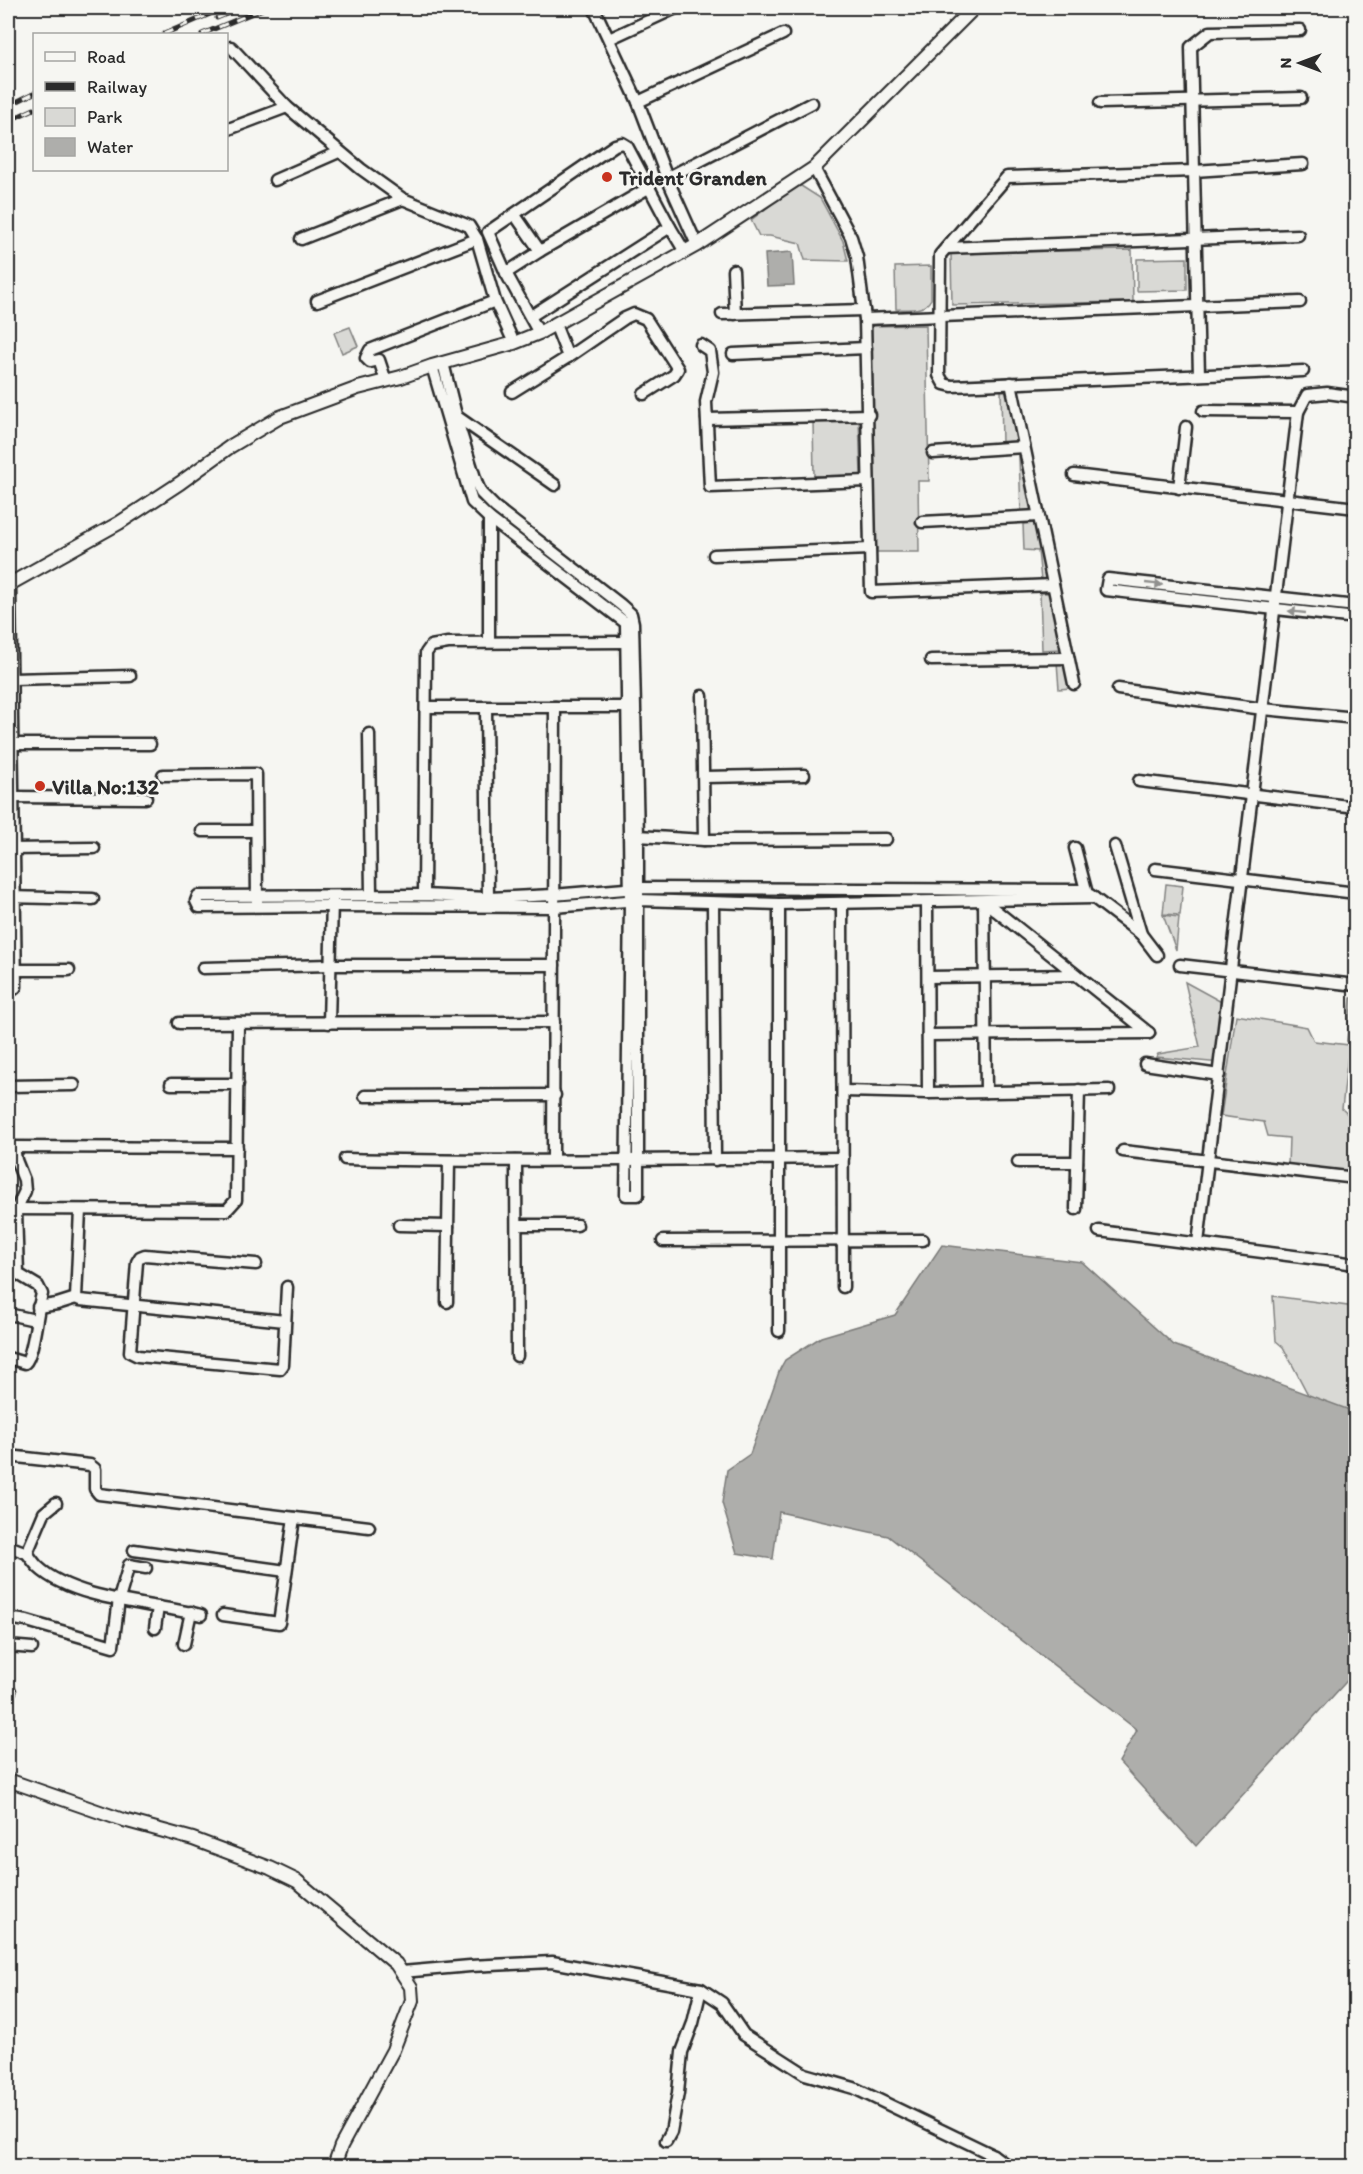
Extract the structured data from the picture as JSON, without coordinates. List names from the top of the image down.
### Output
{
  "places": ["Trident Granden", "Villa No:132"],
  "legend": [
    "Road",
    "Railway",
    "Park",
    "Water"
  ],
  "north": "left"
}
